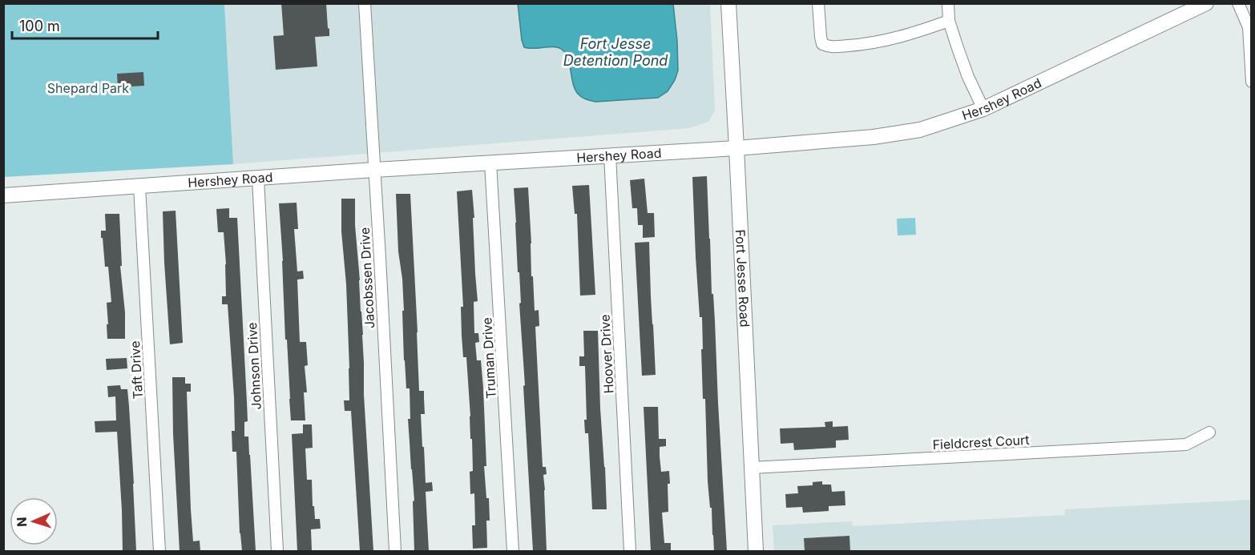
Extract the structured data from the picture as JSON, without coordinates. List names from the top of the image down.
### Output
{
  "streets": {
    "main road": ["Hershey Road", "Fort Jesse Road"],
    "street": [
      "Jacobssen Drive",
      "Hoover Drive",
      "Truman Drive",
      "Johnson Drive",
      "Taft Drive",
      "Fieldcrest Court"
    ]
  },
  "crossings": [
    ["Hershey Road", "Fort Jesse Road"],
    ["Hershey Road", "Jacobssen Drive"],
    ["Hershey Road", "Hoover Drive"],
    ["Hershey Road", "Truman Drive"],
    ["Hershey Road", "Johnson Drive"],
    ["Hershey Road", "Taft Drive"],
    ["Fort Jesse Road", "Fieldcrest Court"]
  ],
  "water": ["Fort Jesse Detention Pond"],
  "parks": ["Shepard Park"],
  "scale_bar": "100 m",
  "north": "left"
}
